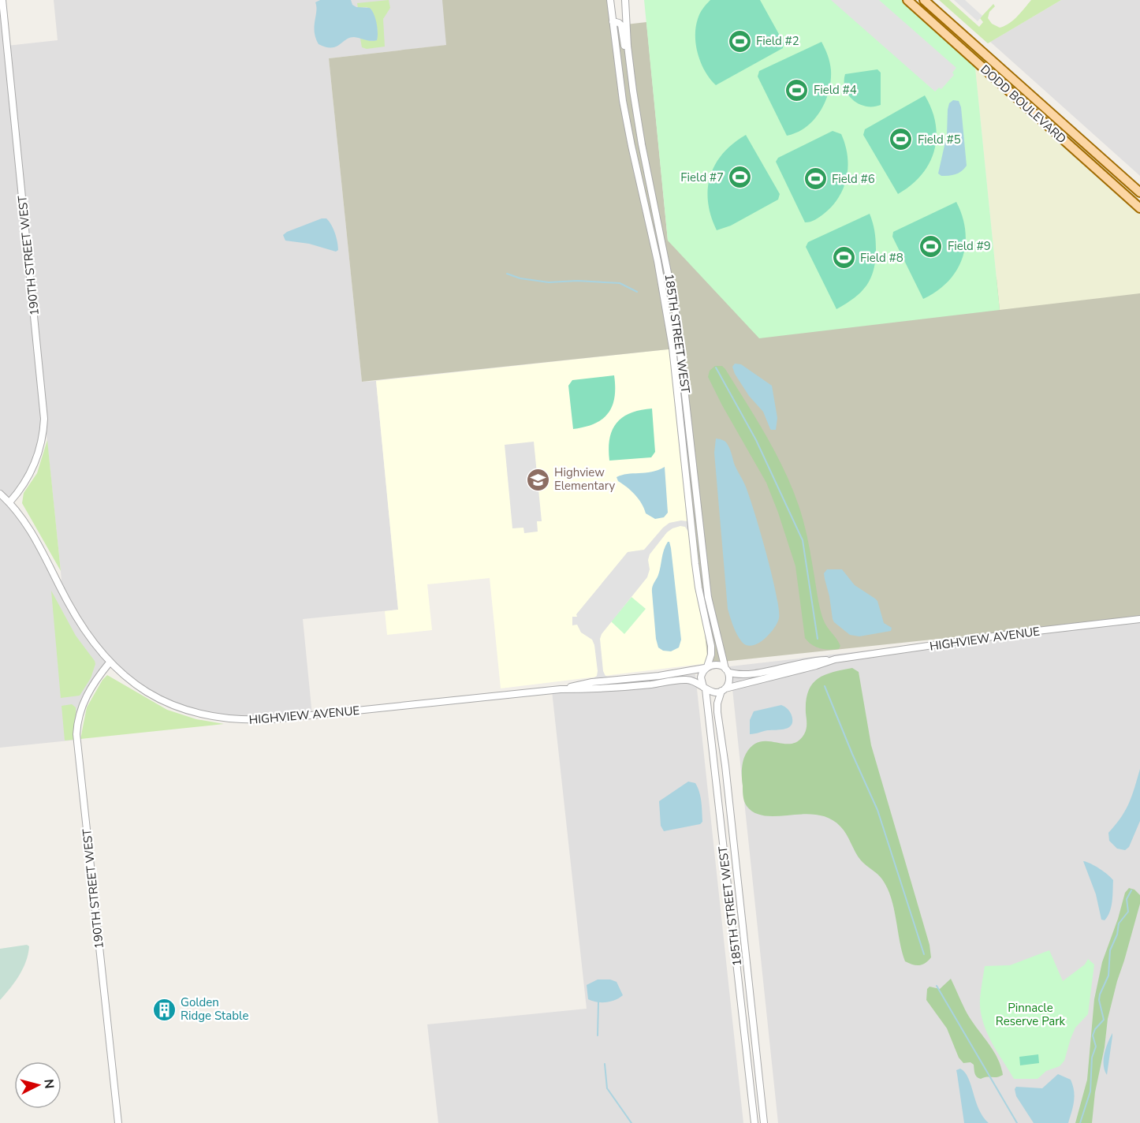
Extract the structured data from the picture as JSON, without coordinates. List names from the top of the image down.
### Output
{
  "streets": {
    "main road": ["DODD BOULEVARD"],
    "street": ["190TH STREET WEST", "185TH STREET WEST", "HIGHVIEW AVENUE"]
  },
  "crossings": [
    ["190TH STREET WEST", "HIGHVIEW AVENUE"],
    ["185TH STREET WEST", "HIGHVIEW AVENUE"]
  ],
  "parks": ["Pinnacle Reserve Park"],
  "places": {
    "sports": [
      "Field #2",
      "Field #4",
      "Field #5",
      "Field #7",
      "Field #6",
      "Field #9",
      "Field #8"
    ],
    "school or university": ["Highview Elementary"],
    "building": ["Golden Ridge Stable"]
  },
  "north": "right"
}
